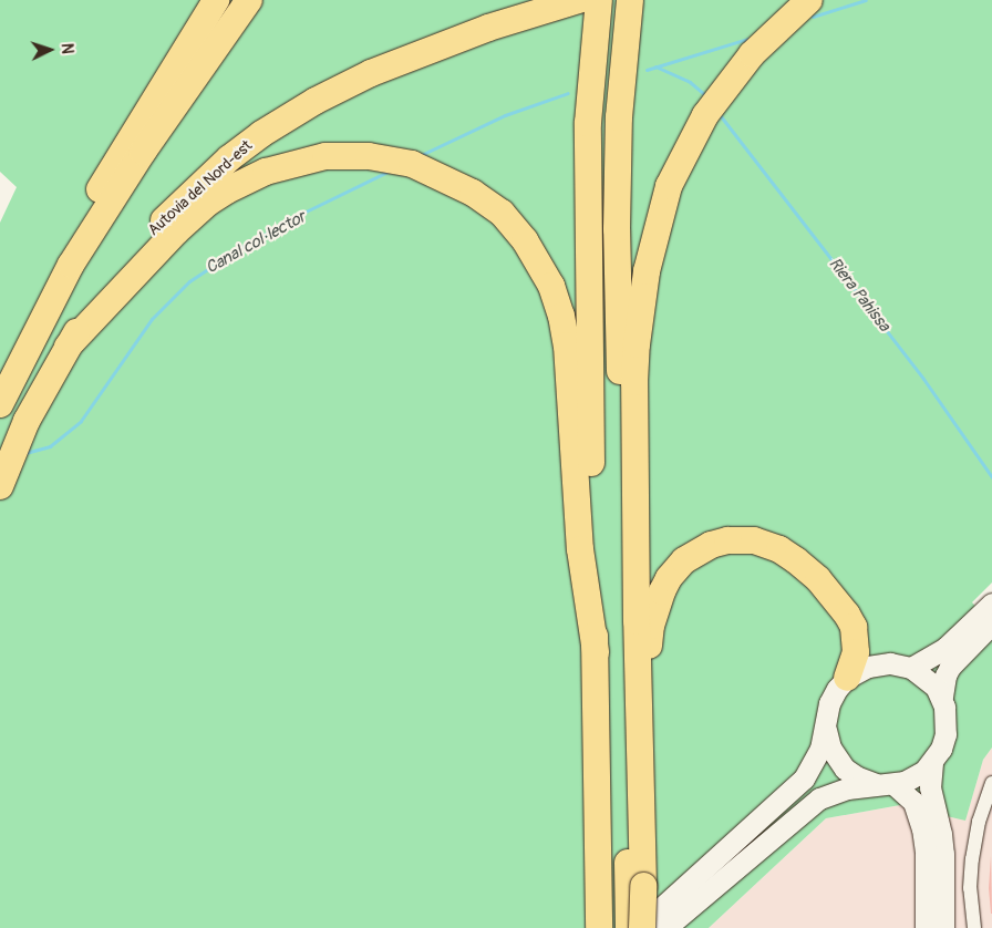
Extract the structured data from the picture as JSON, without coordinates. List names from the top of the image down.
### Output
{
  "streets": {
    "highway": ["Autovia del Nord-est"]
  },
  "water": ["Canal col·lector", "Riera Pahissa"],
  "north": "right"
}
